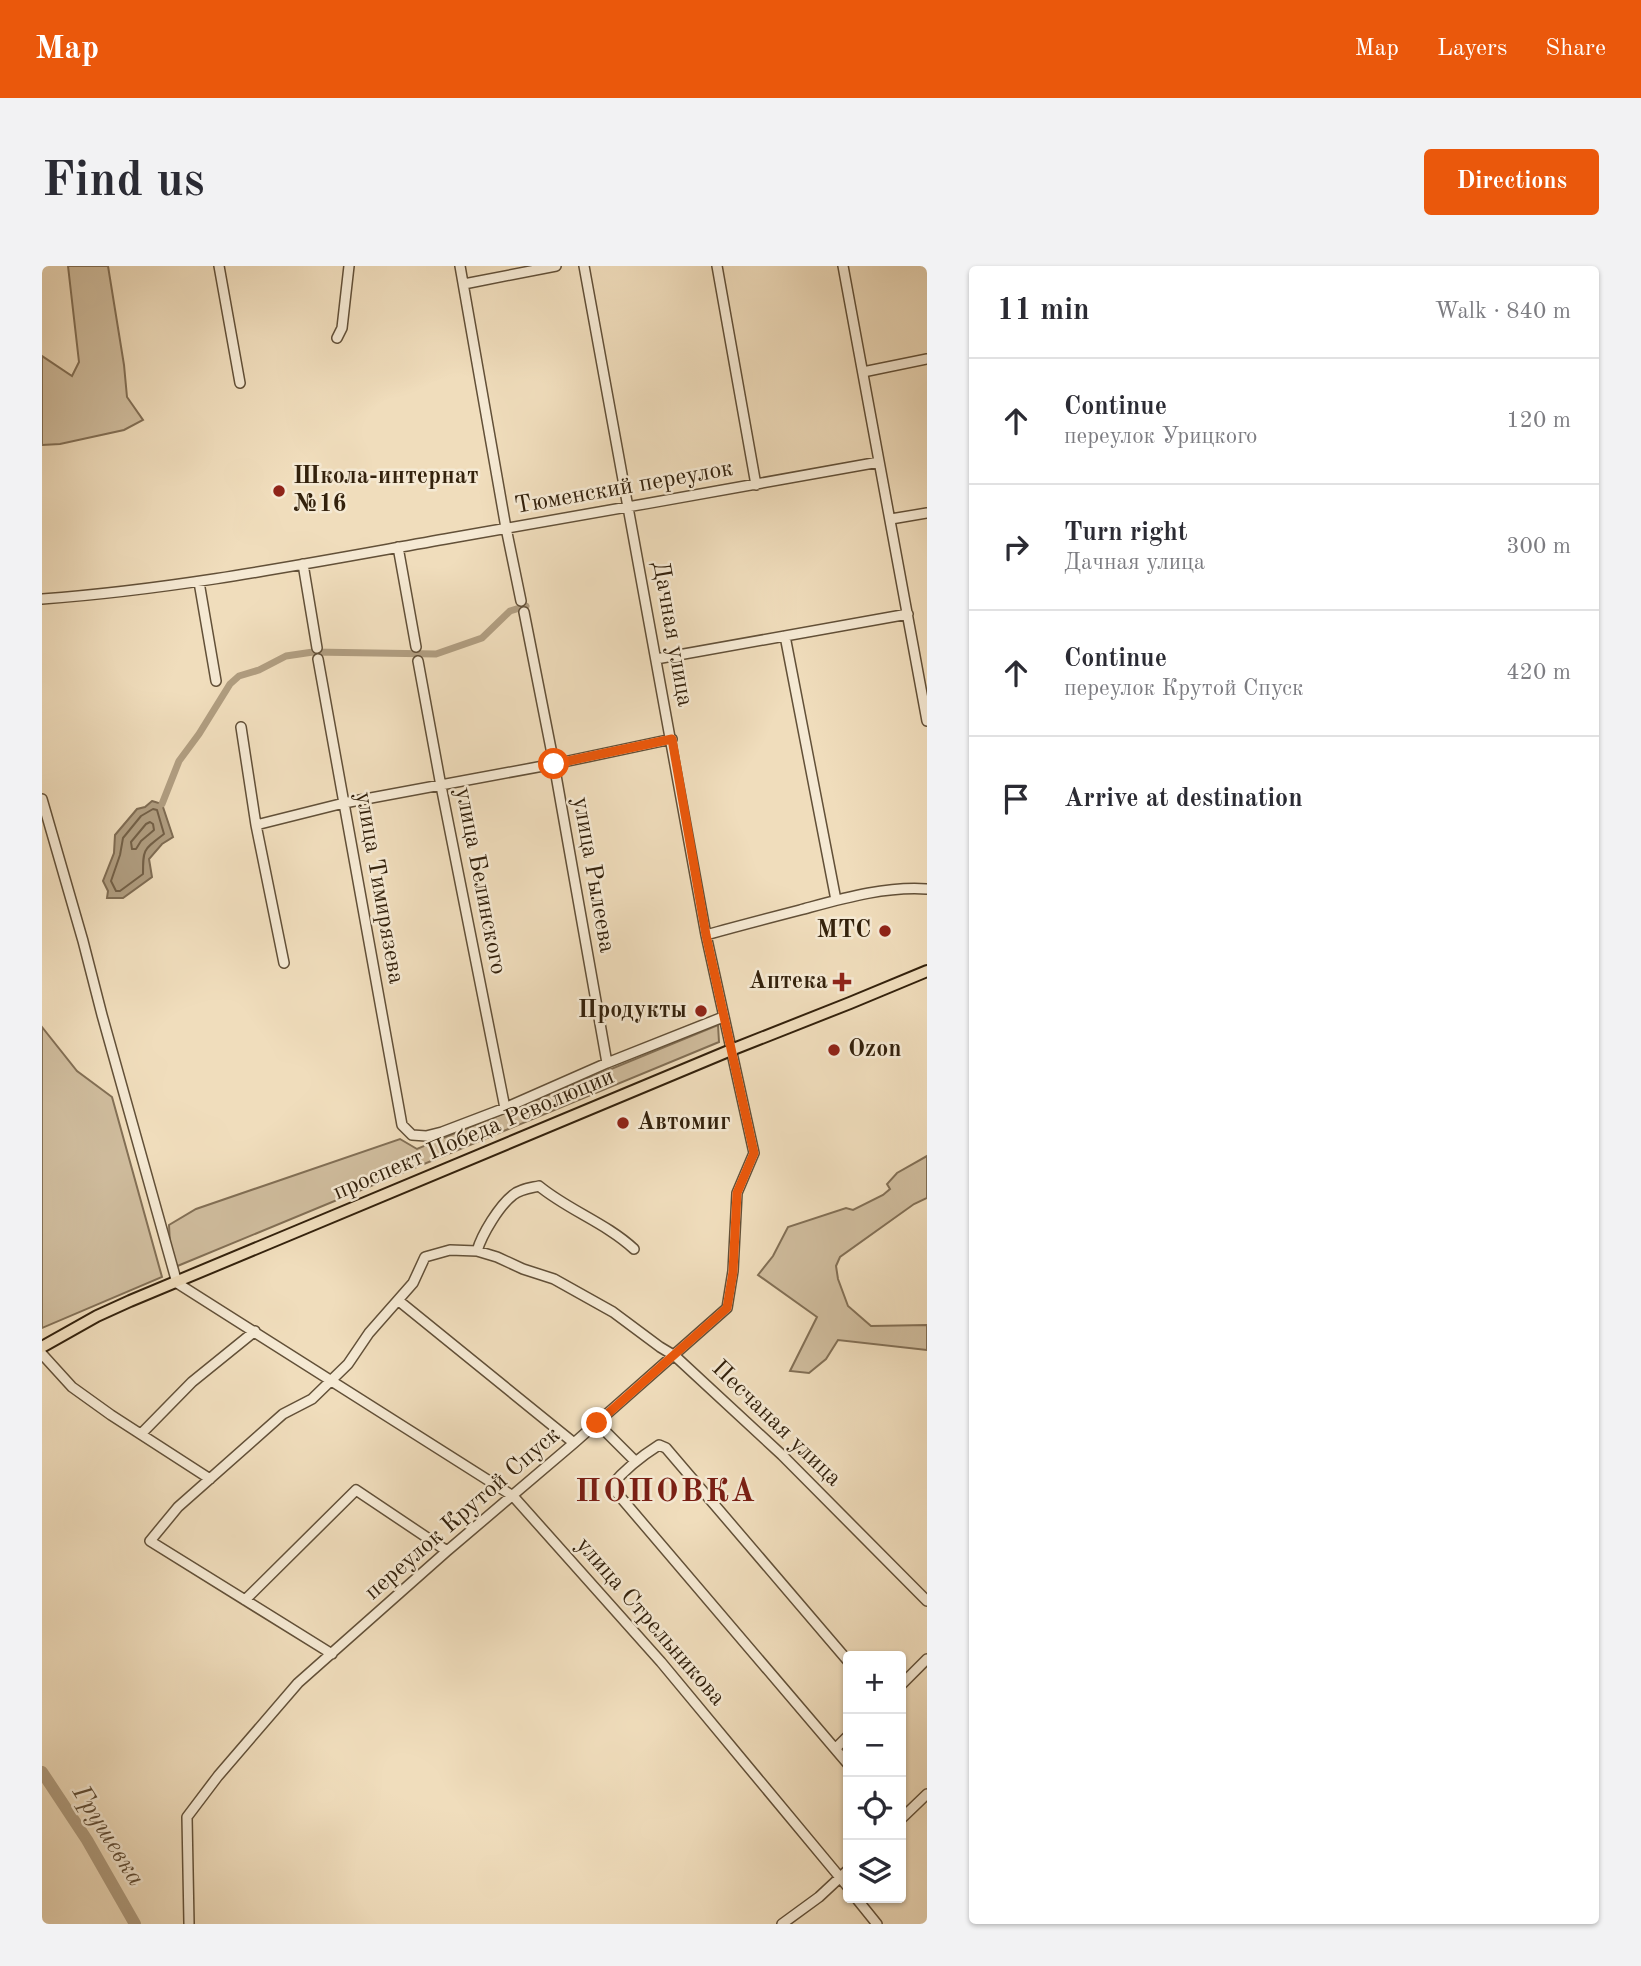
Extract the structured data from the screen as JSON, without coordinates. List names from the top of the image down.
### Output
{
  "streets": {
    "main road": ["проспект Победа Революции"],
    "street": [
      "Тюменский переулок",
      "Дачная улица",
      "улица Рылеева",
      "улица Белинского",
      "улица Тимирязева",
      "Песчаная улица",
      "переулок Крутой Спуск",
      "улица Стрельникова"
    ]
  },
  "crossings": [
    ["Тюменский переулок", "Дачная улица"],
    ["Дачная улица", "проспект Победа Революции"],
    ["Дачная улица", "переулок Крутой Спуск"],
    ["улица Белинского", "улица Тимирязева"],
    ["проспект Победа Революции", "переулок Крутой Спуск"],
    ["проспект Победа Революции", "улица Стрельникова"],
    ["Песчаная улица", "переулок Крутой Спуск"],
    ["переулок Крутой Спуск", "улица Стрельникова"]
  ],
  "districts": ["ПОПОВКА"],
  "water": ["Грушевка"],
  "places": {
    "other": [
      "Школа-интернат №16",
      "МТС",
      "Продукты",
      "Ozon",
      "Автомиг"
    ],
    "health": ["Аптека"]
  },
  "page": {
    "header": "Map",
    "nav": ["Map", "Layers", "Share"],
    "buttons": "Directions",
    "title": "Find us",
    "heading": ["11 min", "Walk · 840 m"],
    "list": [
      ["Continue", "переулок Урицкого", "120 m"],
      ["Turn right", "Дачная улица", "300 m"],
      ["Continue", "переулок Крутой Спуск", "420 m"],
      "Arrive at destination"
    ],
    "map_buttons": ["+", "−"]
  }
}
